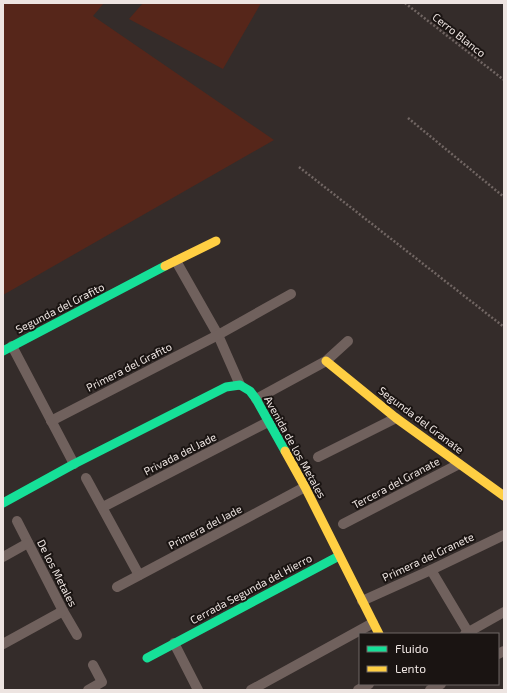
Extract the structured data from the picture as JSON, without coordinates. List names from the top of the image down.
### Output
{
  "streets": {
    "street": [
      "Segunda del Grafito",
      "Primera del Grafito",
      "Segunda del Granate",
      "Avenida de los Metales",
      "Privada del Jade",
      "Tercera del Granate",
      "Primera del Jade",
      "Primera del Granete",
      "De los Metales",
      "Cerrada Segunda del Hierro"
    ],
    "path": ["Cerro Blanco"]
  },
  "crossings": [
    ["Segunda del Grafito", "Primera del Grafito"],
    ["Segunda del Granate", "Tercera del Granate"],
    ["Avenida de los Metales", "Privada del Jade"],
    ["Avenida de los Metales", "Primera del Jade"],
    ["Avenida de los Metales", "Primera del Granete"],
    ["Avenida de los Metales", "Cerrada Segunda del Hierro"]
  ],
  "legend": ["Fluido", "Lento"]
}
